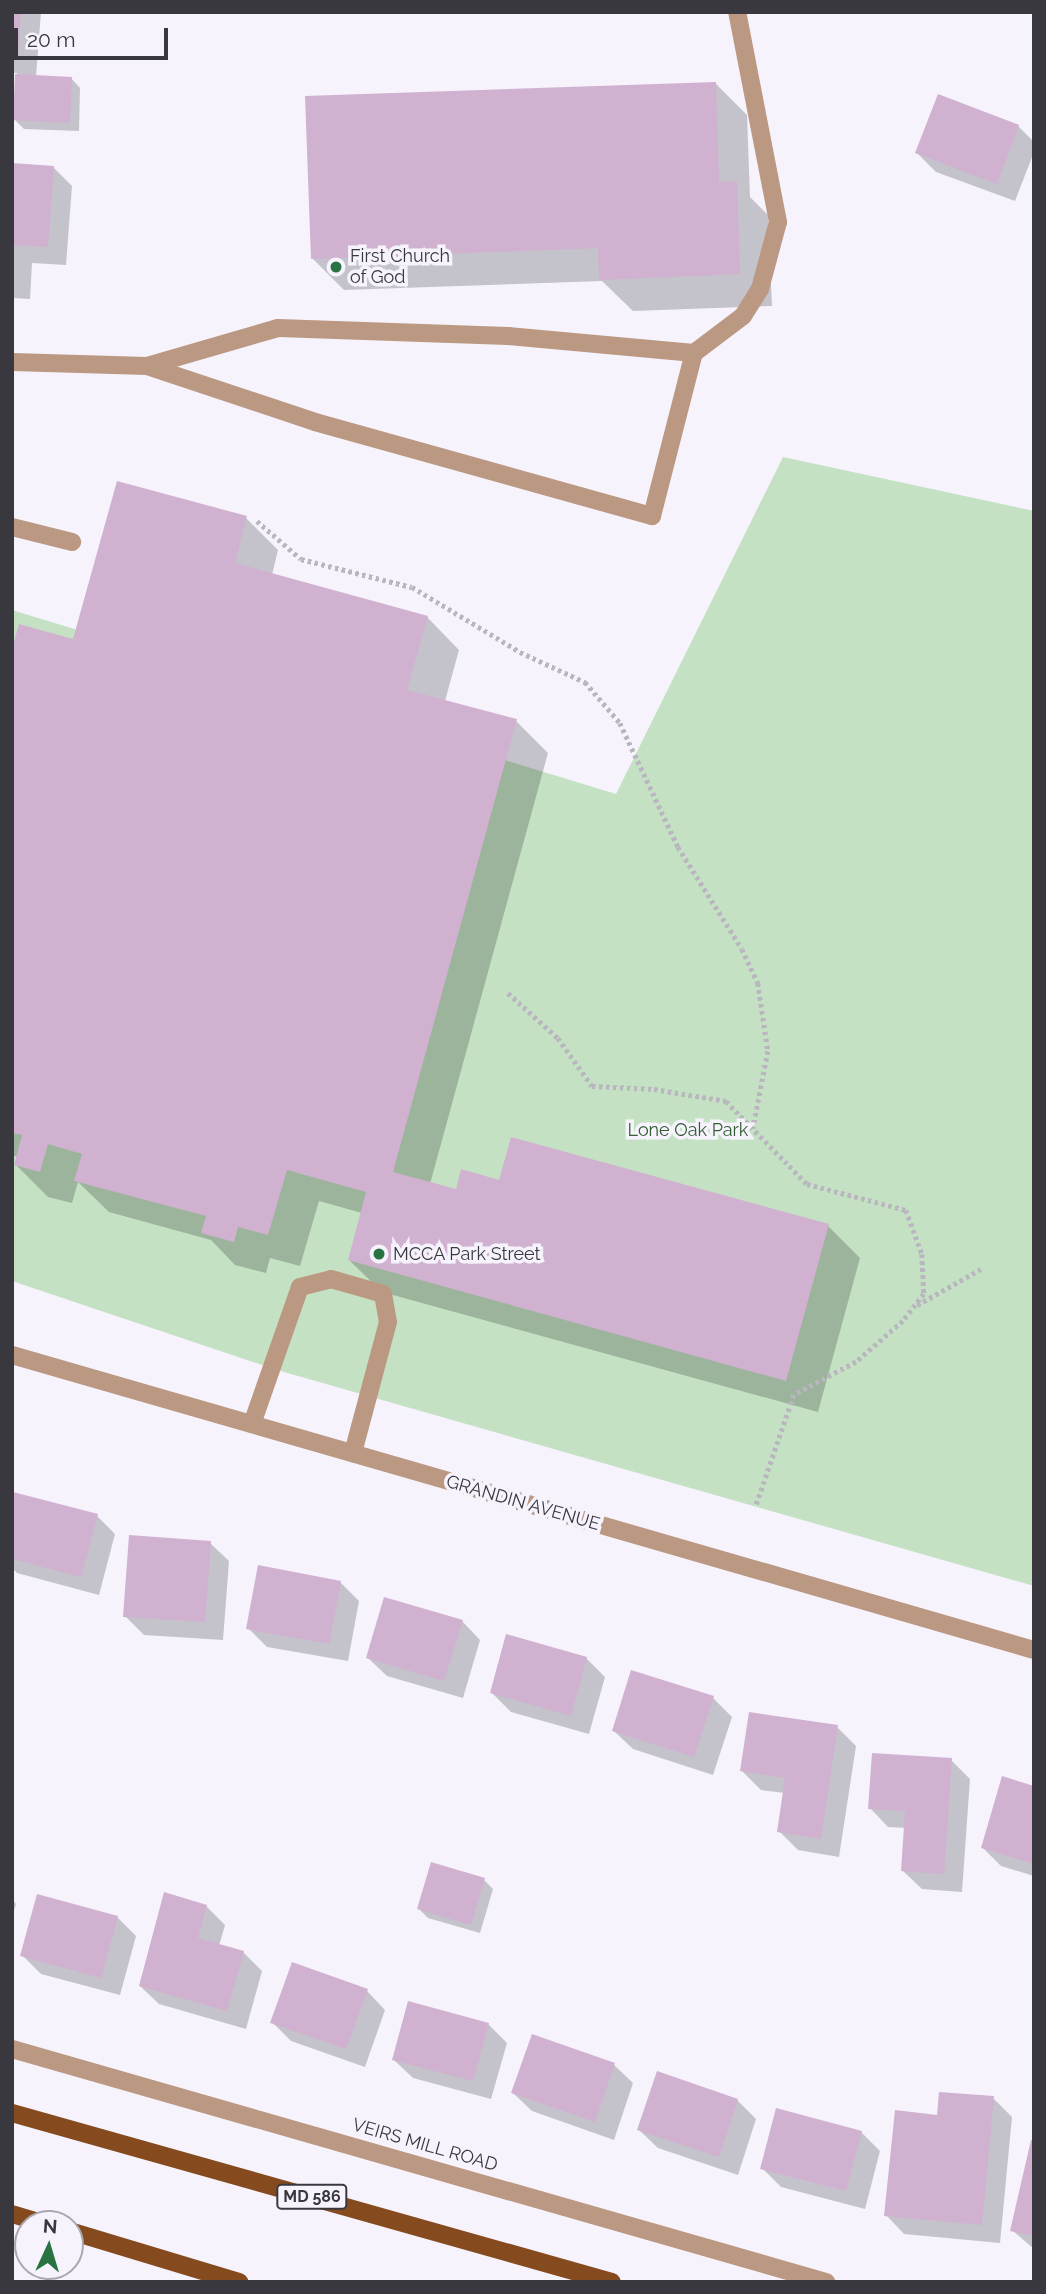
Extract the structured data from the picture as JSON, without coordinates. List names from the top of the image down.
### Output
{
  "streets": {
    "main road": ["MD 586"],
    "street": ["GRANDIN AVENUE", "VEIRS MILL ROAD"]
  },
  "parks": ["Lone Oak Park"],
  "places": ["First Church of God", "MCCA Park Street"],
  "scale_bar": "20 m",
  "north": "top"
}
